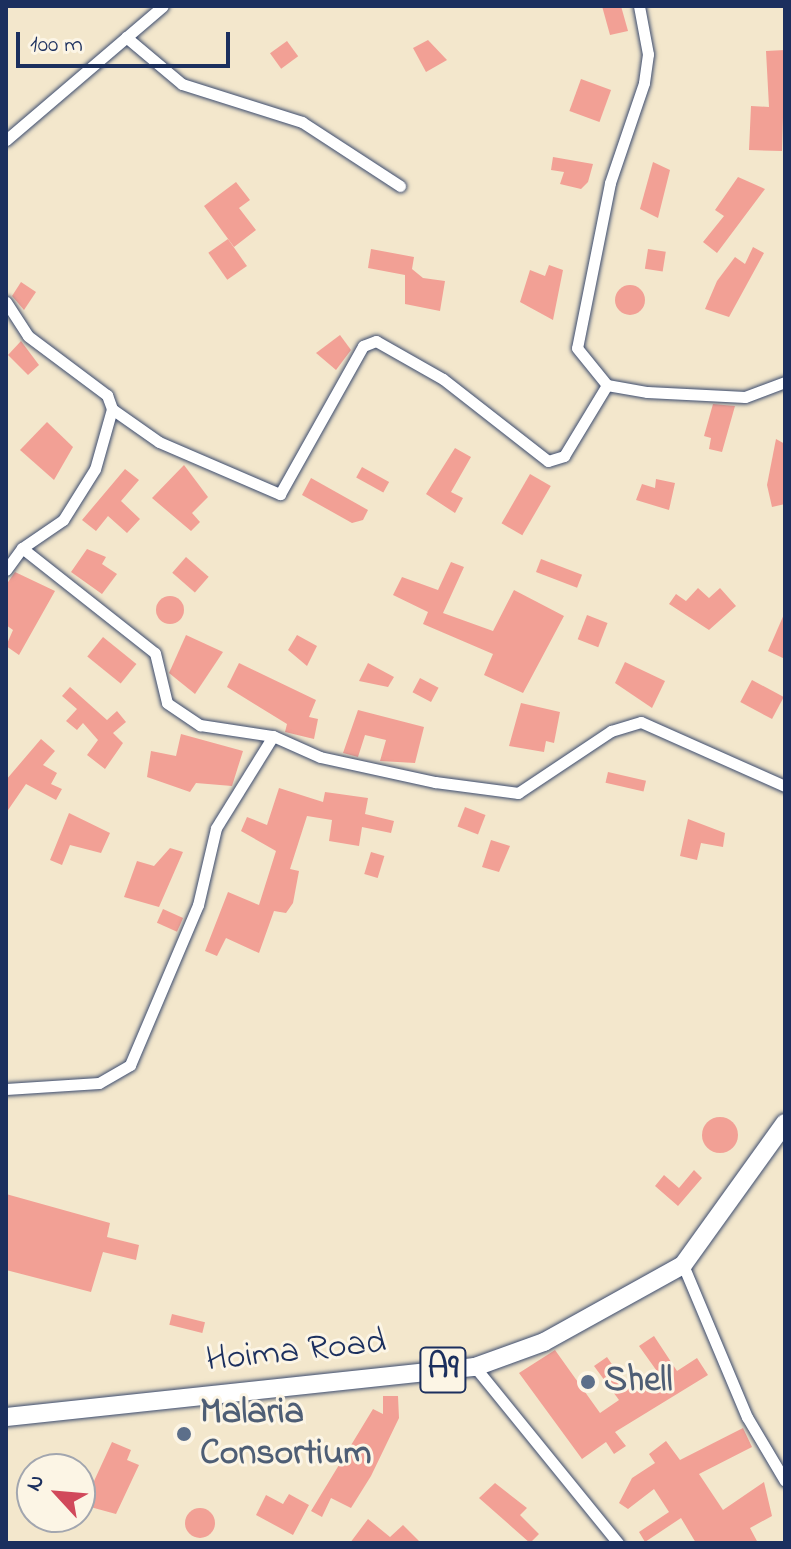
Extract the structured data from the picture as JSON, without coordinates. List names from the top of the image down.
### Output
{
  "streets": {
    "main road": ["Hoima Road", "A9"]
  },
  "places": ["Shell", "Malaria Consortium"],
  "scale_bar": "100 m",
  "north": "top left"
}
